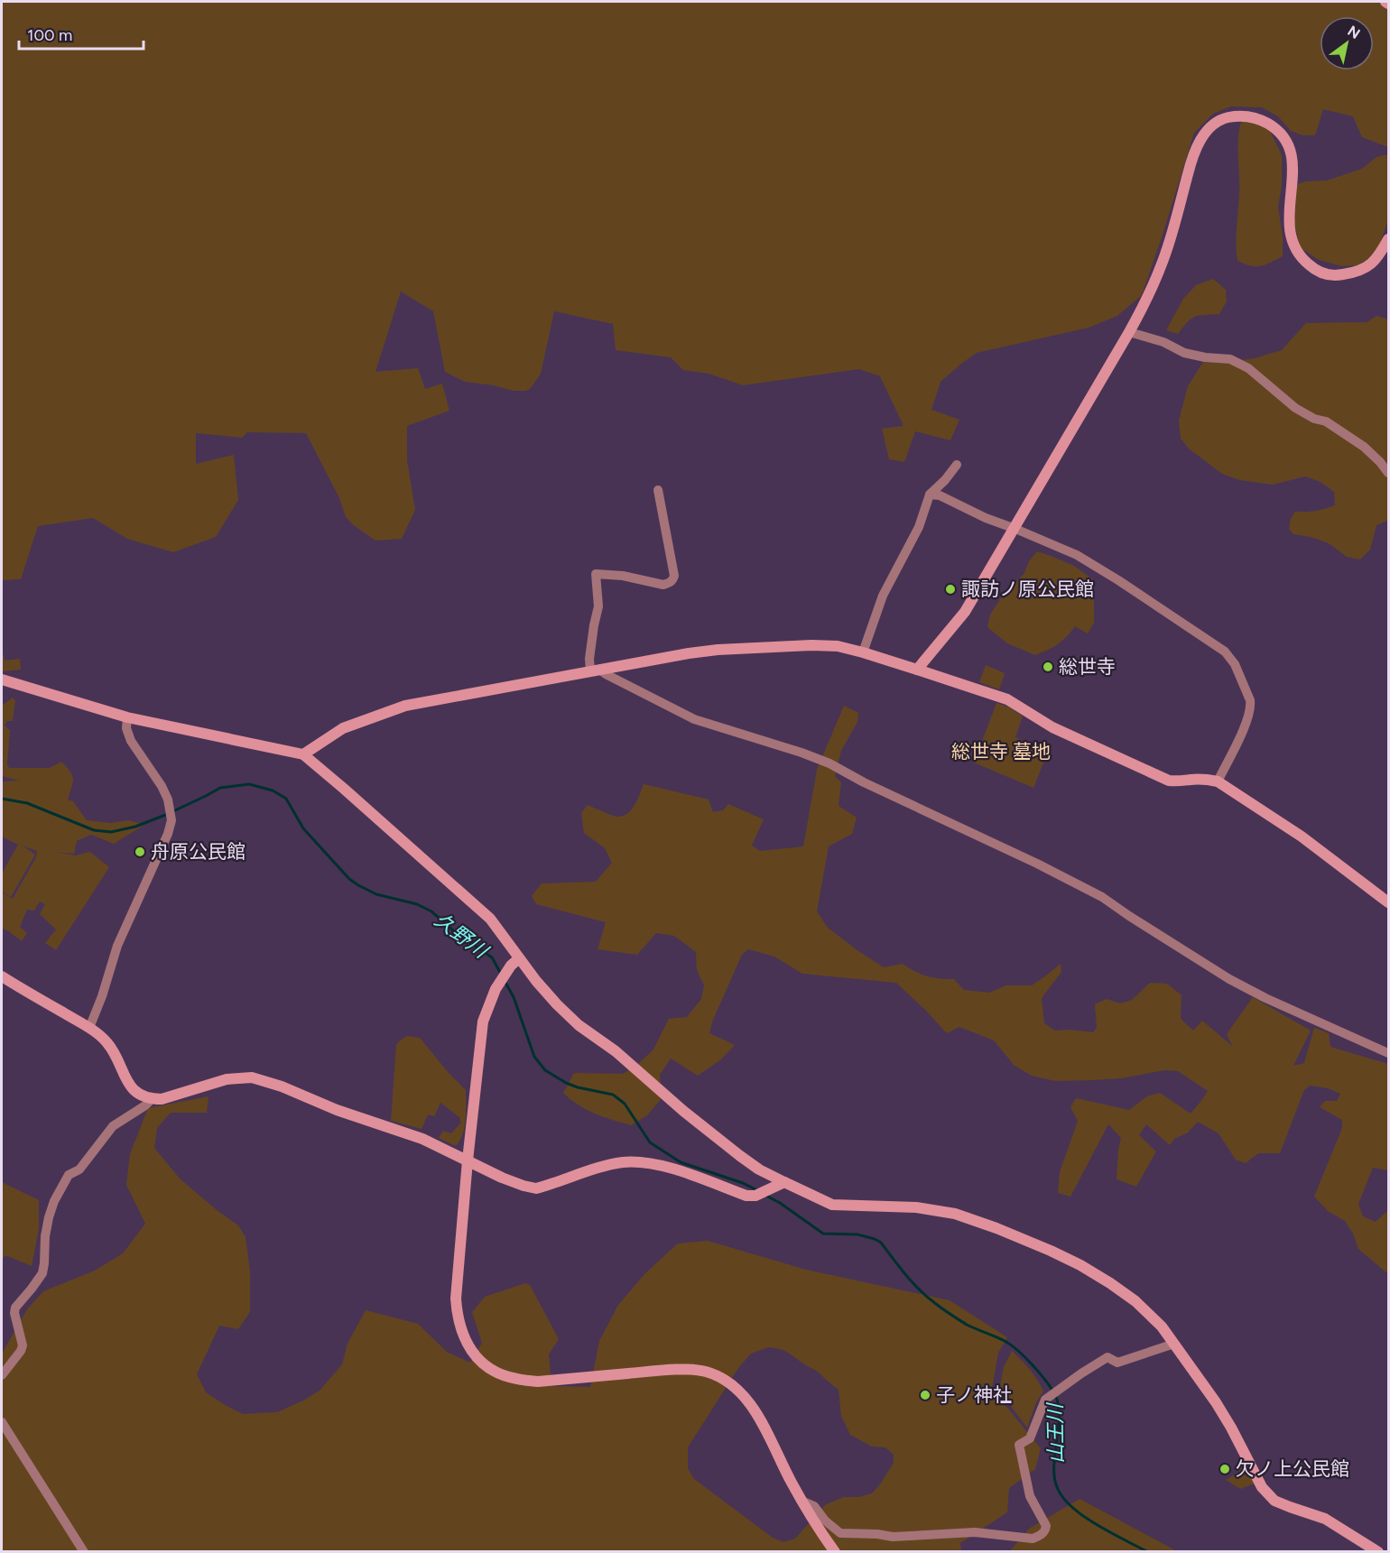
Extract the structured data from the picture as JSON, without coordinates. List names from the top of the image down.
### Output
{
  "water": ["久野川", "山王川"],
  "parks": ["総世寺 墓地"],
  "places": [
    "諏訪ノ原公民館",
    "総世寺",
    "舟原公民館",
    "子ノ神社",
    "欠ノ上公民館"
  ],
  "scale_bar": "100 m",
  "north": "top right"
}
